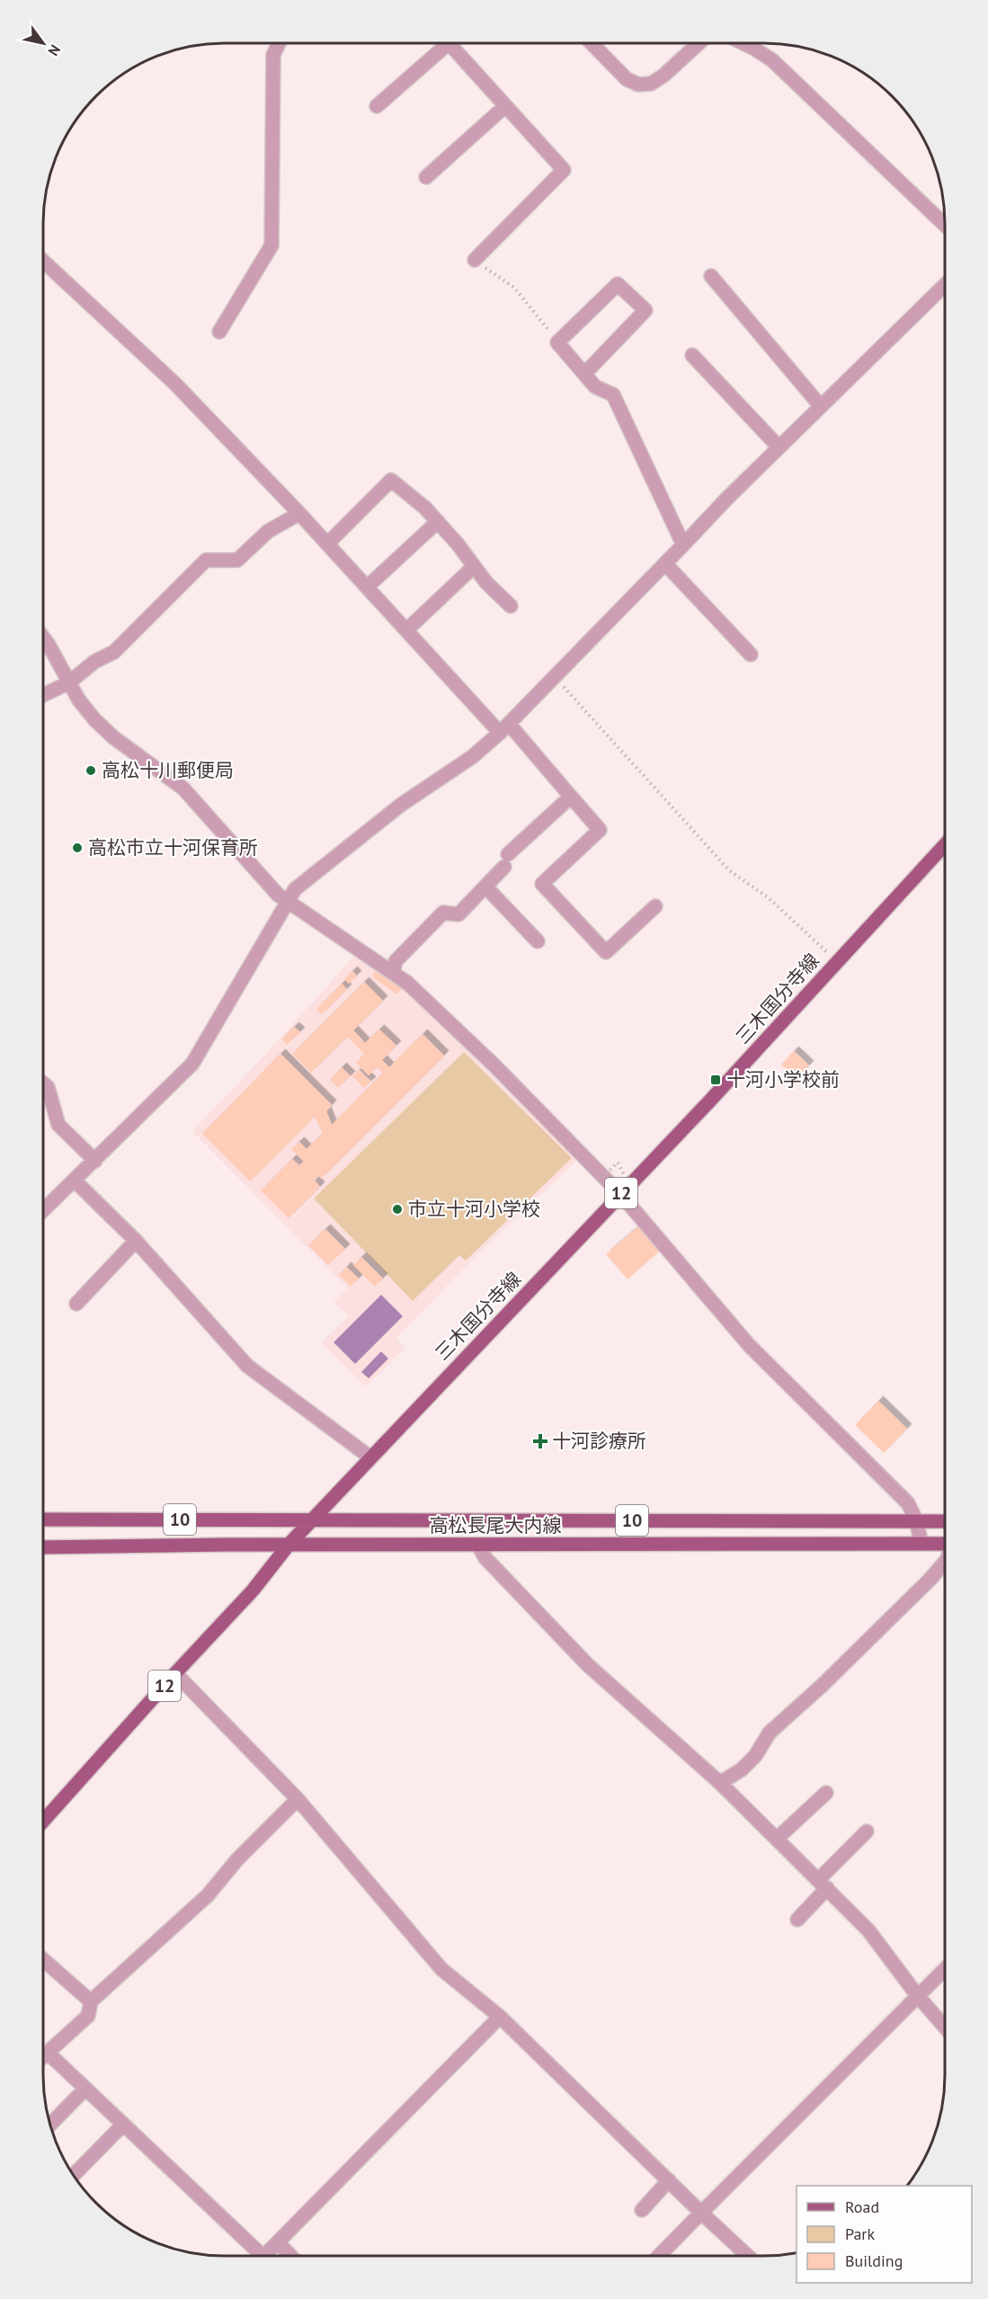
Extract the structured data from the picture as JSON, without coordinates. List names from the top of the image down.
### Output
{
  "streets": {
    "main road": [
      "三木国分寺線",
      "12",
      "10",
      "高松長尾大内線"
    ]
  },
  "crossings": [
    ["三木国分寺線", "高松長尾大内線"]
  ],
  "places": {
    "other": ["高松十川郵便局", "高松市立十河保育所", "市立十河小学校"],
    "transit": ["十河小学校前"],
    "health": ["十河診療所"]
  },
  "legend": ["Road", "Park", "Building"],
  "north": "bottom right"
}
